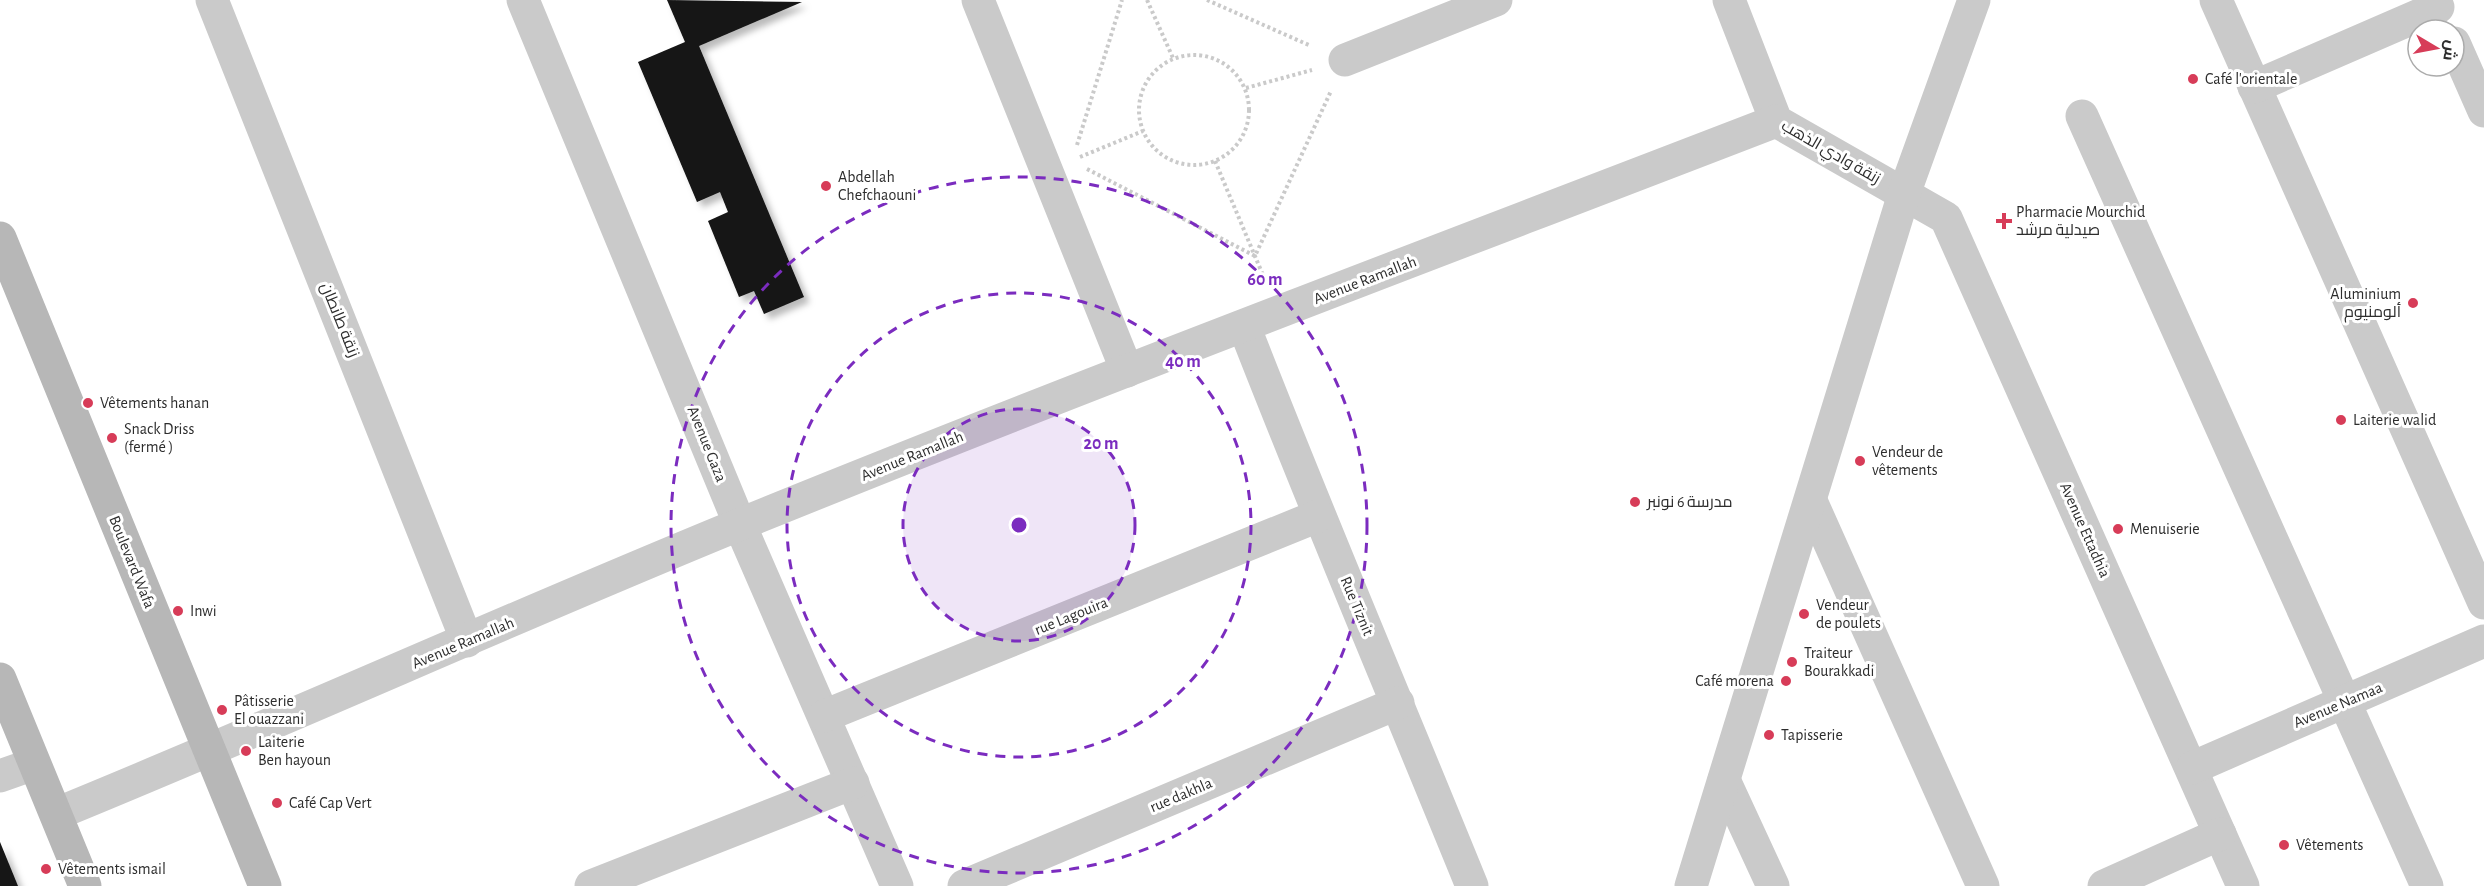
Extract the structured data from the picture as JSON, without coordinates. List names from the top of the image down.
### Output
{
  "streets": {
    "street": [
      "زنقة وادي الذهب",
      "Avenue Ramallah",
      "زنقة طانطان",
      "Avenue Gaza",
      "Avenue Ettadhia",
      "Boulevard Wafa",
      "Rue Tiznit",
      "rue Lagouira",
      "Avenue Namaa",
      "rue dakhla"
    ]
  },
  "crossings": [
    ["زنقة وادي الذهب", "Avenue Ramallah"],
    ["زنقة وادي الذهب", "Avenue Ettadhia"],
    ["Avenue Ramallah", "زنقة طانطان"],
    ["Avenue Ramallah", "Avenue Gaza"],
    ["Avenue Ramallah", "Boulevard Wafa"],
    ["Avenue Ramallah", "Rue Tiznit"],
    ["Avenue Gaza", "rue Lagouira"],
    ["Avenue Ettadhia", "Avenue Namaa"],
    ["Rue Tiznit", "rue Lagouira"],
    ["Rue Tiznit", "rue dakhla"]
  ],
  "places": {
    "other": [
      "Café l'orientale",
      "Abdellah Chefchaouni",
      "Aluminium ألومنيوم",
      "Vêtements hanan",
      "Laiterie walid",
      "Snack Driss (fermé )",
      "Vendeur de vêtements",
      "مدرسة 6 نونبر",
      "Menuiserie",
      "Inwi",
      "Vendeur de poulets",
      "Traiteur Bourakkadi",
      "Café morena",
      "Pâtisserie El ouazzani",
      "Tapisserie",
      "Laiterie Ben hayoun",
      "Café Cap Vert",
      "Vêtements",
      "Vêtements ismail"
    ],
    "health": ["Pharmacie Mourchid صيدلية مرشد"]
  },
  "north": "right",
  "rings": ["60 m", "40 m", "20 m"]
}
